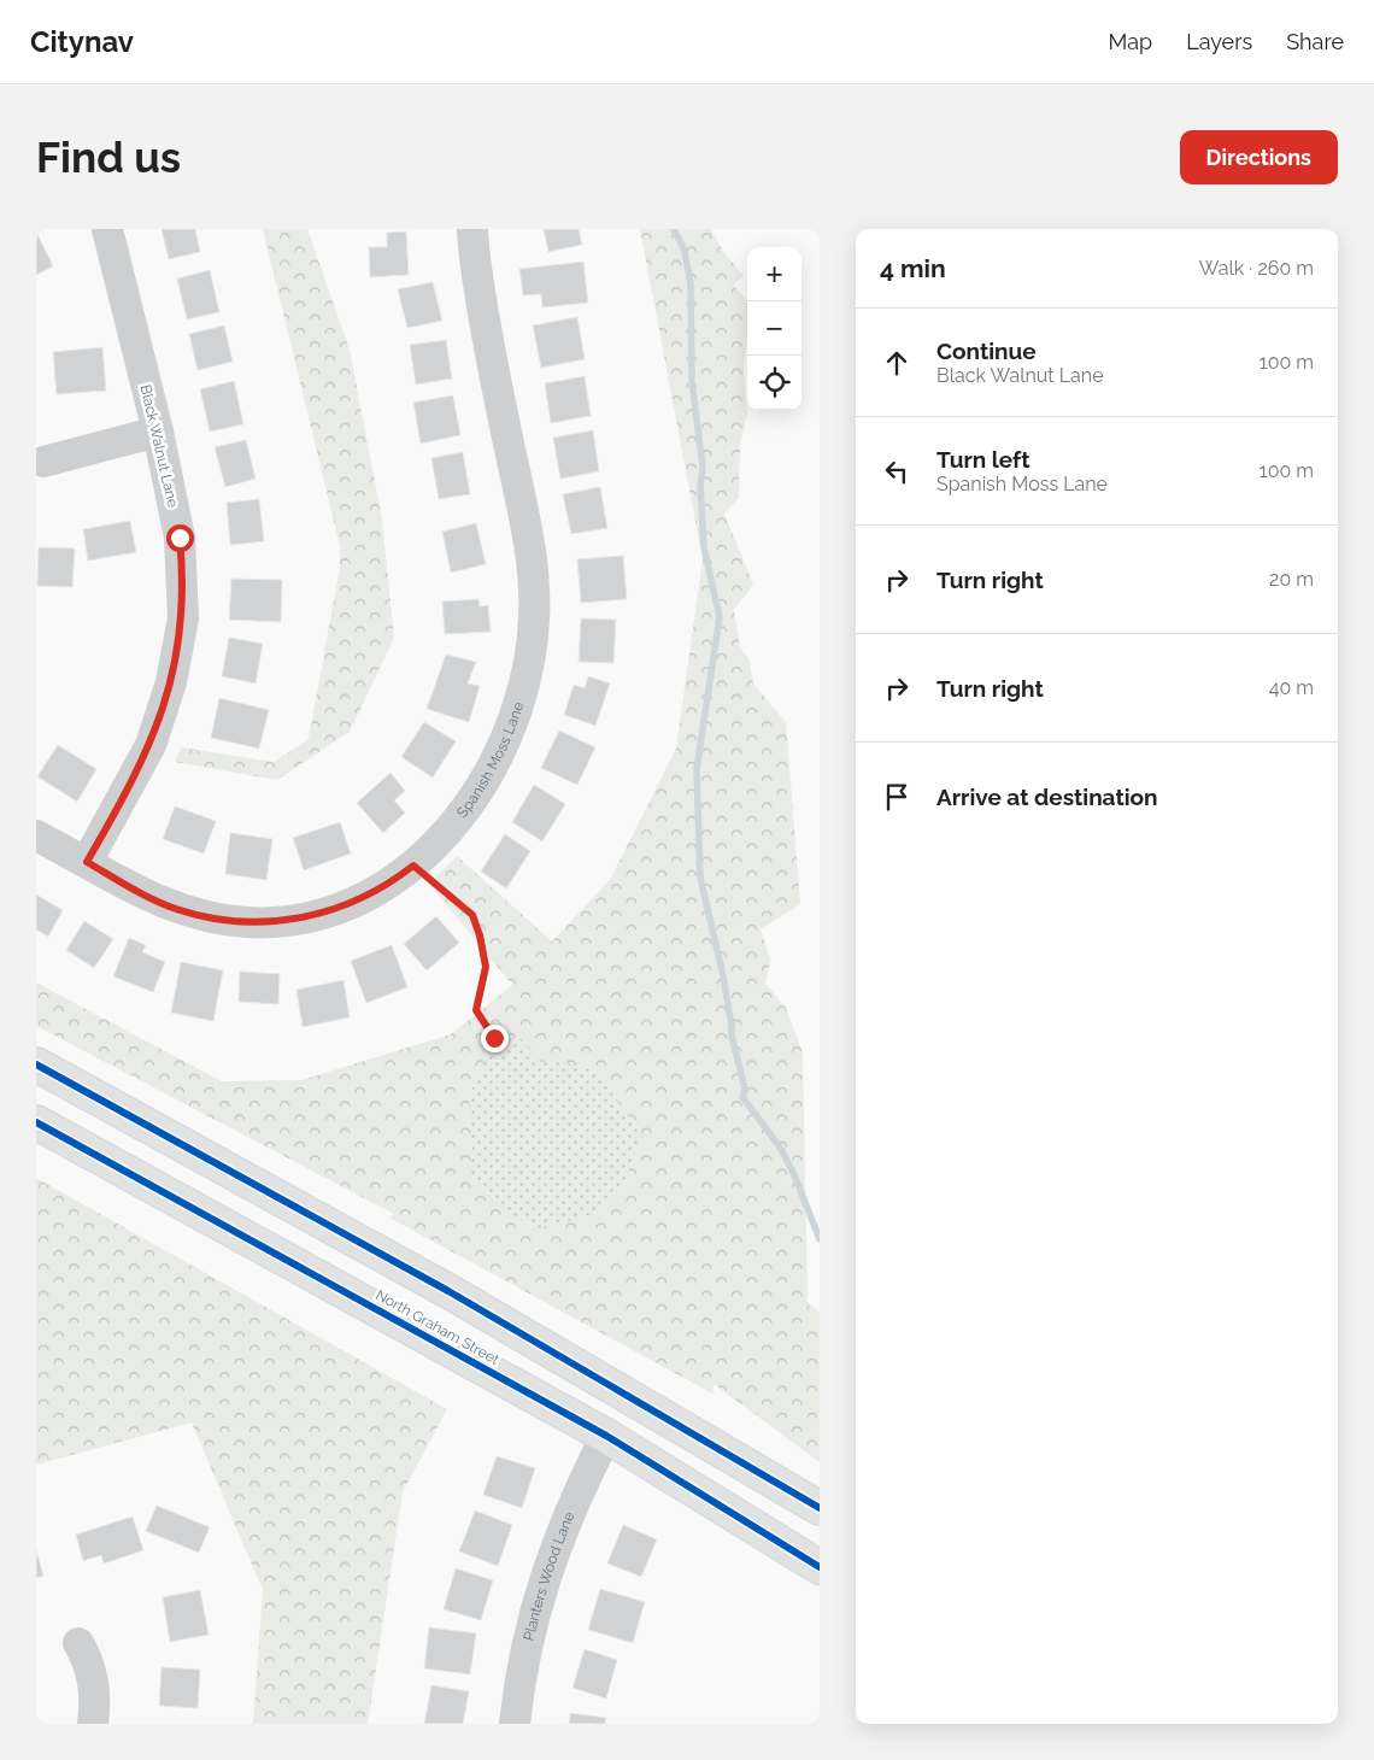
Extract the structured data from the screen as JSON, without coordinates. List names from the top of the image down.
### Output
{
  "streets": {
    "main road": ["North Graham Street"],
    "street": ["Black Walnut Lane", "Spanish Moss Lane", "Planters Wood Lane"]
  },
  "crossings": [
    ["Black Walnut Lane", "Spanish Moss Lane"],
    ["North Graham Street", "Planters Wood Lane"]
  ],
  "page": {
    "header": "Citynav",
    "nav": ["Map", "Layers", "Share"],
    "buttons": "Directions",
    "title": "Find us",
    "heading": ["4 min", "Walk · 260 m"],
    "map_buttons": ["+", "−"],
    "list": [
      ["Continue", "Black Walnut Lane", "100 m"],
      ["Turn left", "Spanish Moss Lane", "100 m"],
      ["Turn right", "20 m"],
      ["Turn right", "40 m"],
      "Arrive at destination"
    ]
  }
}
